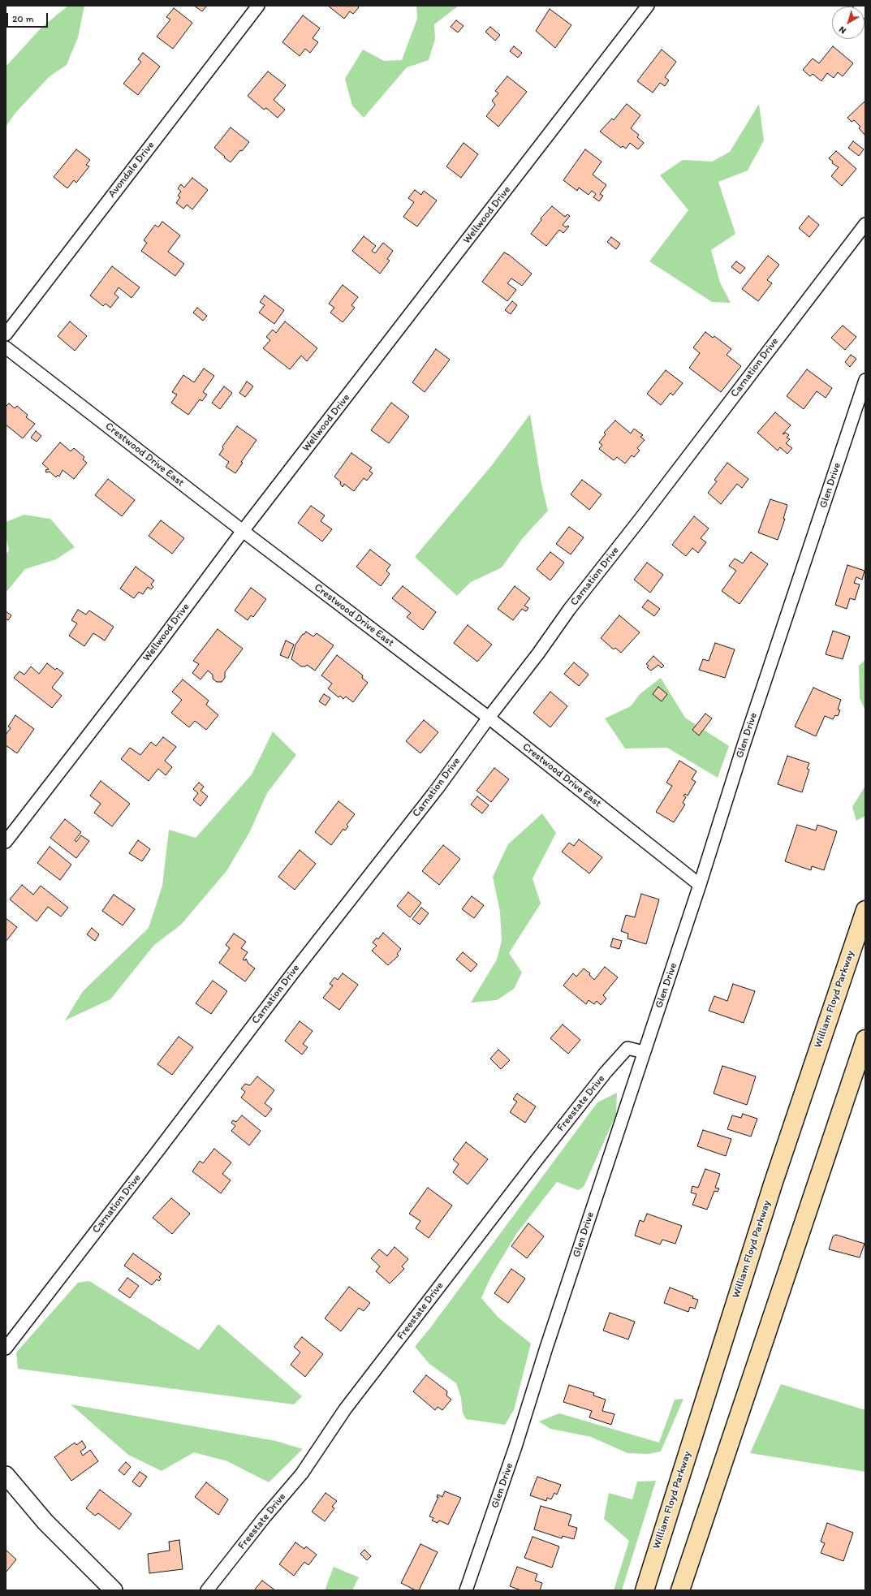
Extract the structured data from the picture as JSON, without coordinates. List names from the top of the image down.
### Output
{
  "streets": {
    "highway": ["William Floyd Parkway"],
    "street": [
      "Avondale Drive",
      "Wellwood Drive",
      "Carnation Drive",
      "Crestwood Drive East",
      "Glen Drive",
      "Freestate Drive"
    ]
  },
  "crossings": [
    ["Wellwood Drive", "Crestwood Drive East"],
    ["Carnation Drive", "Crestwood Drive East"],
    ["Crestwood Drive East", "Glen Drive"],
    ["Glen Drive", "Freestate Drive"]
  ],
  "scale_bar": "20 m",
  "north": "bottom left"
}
